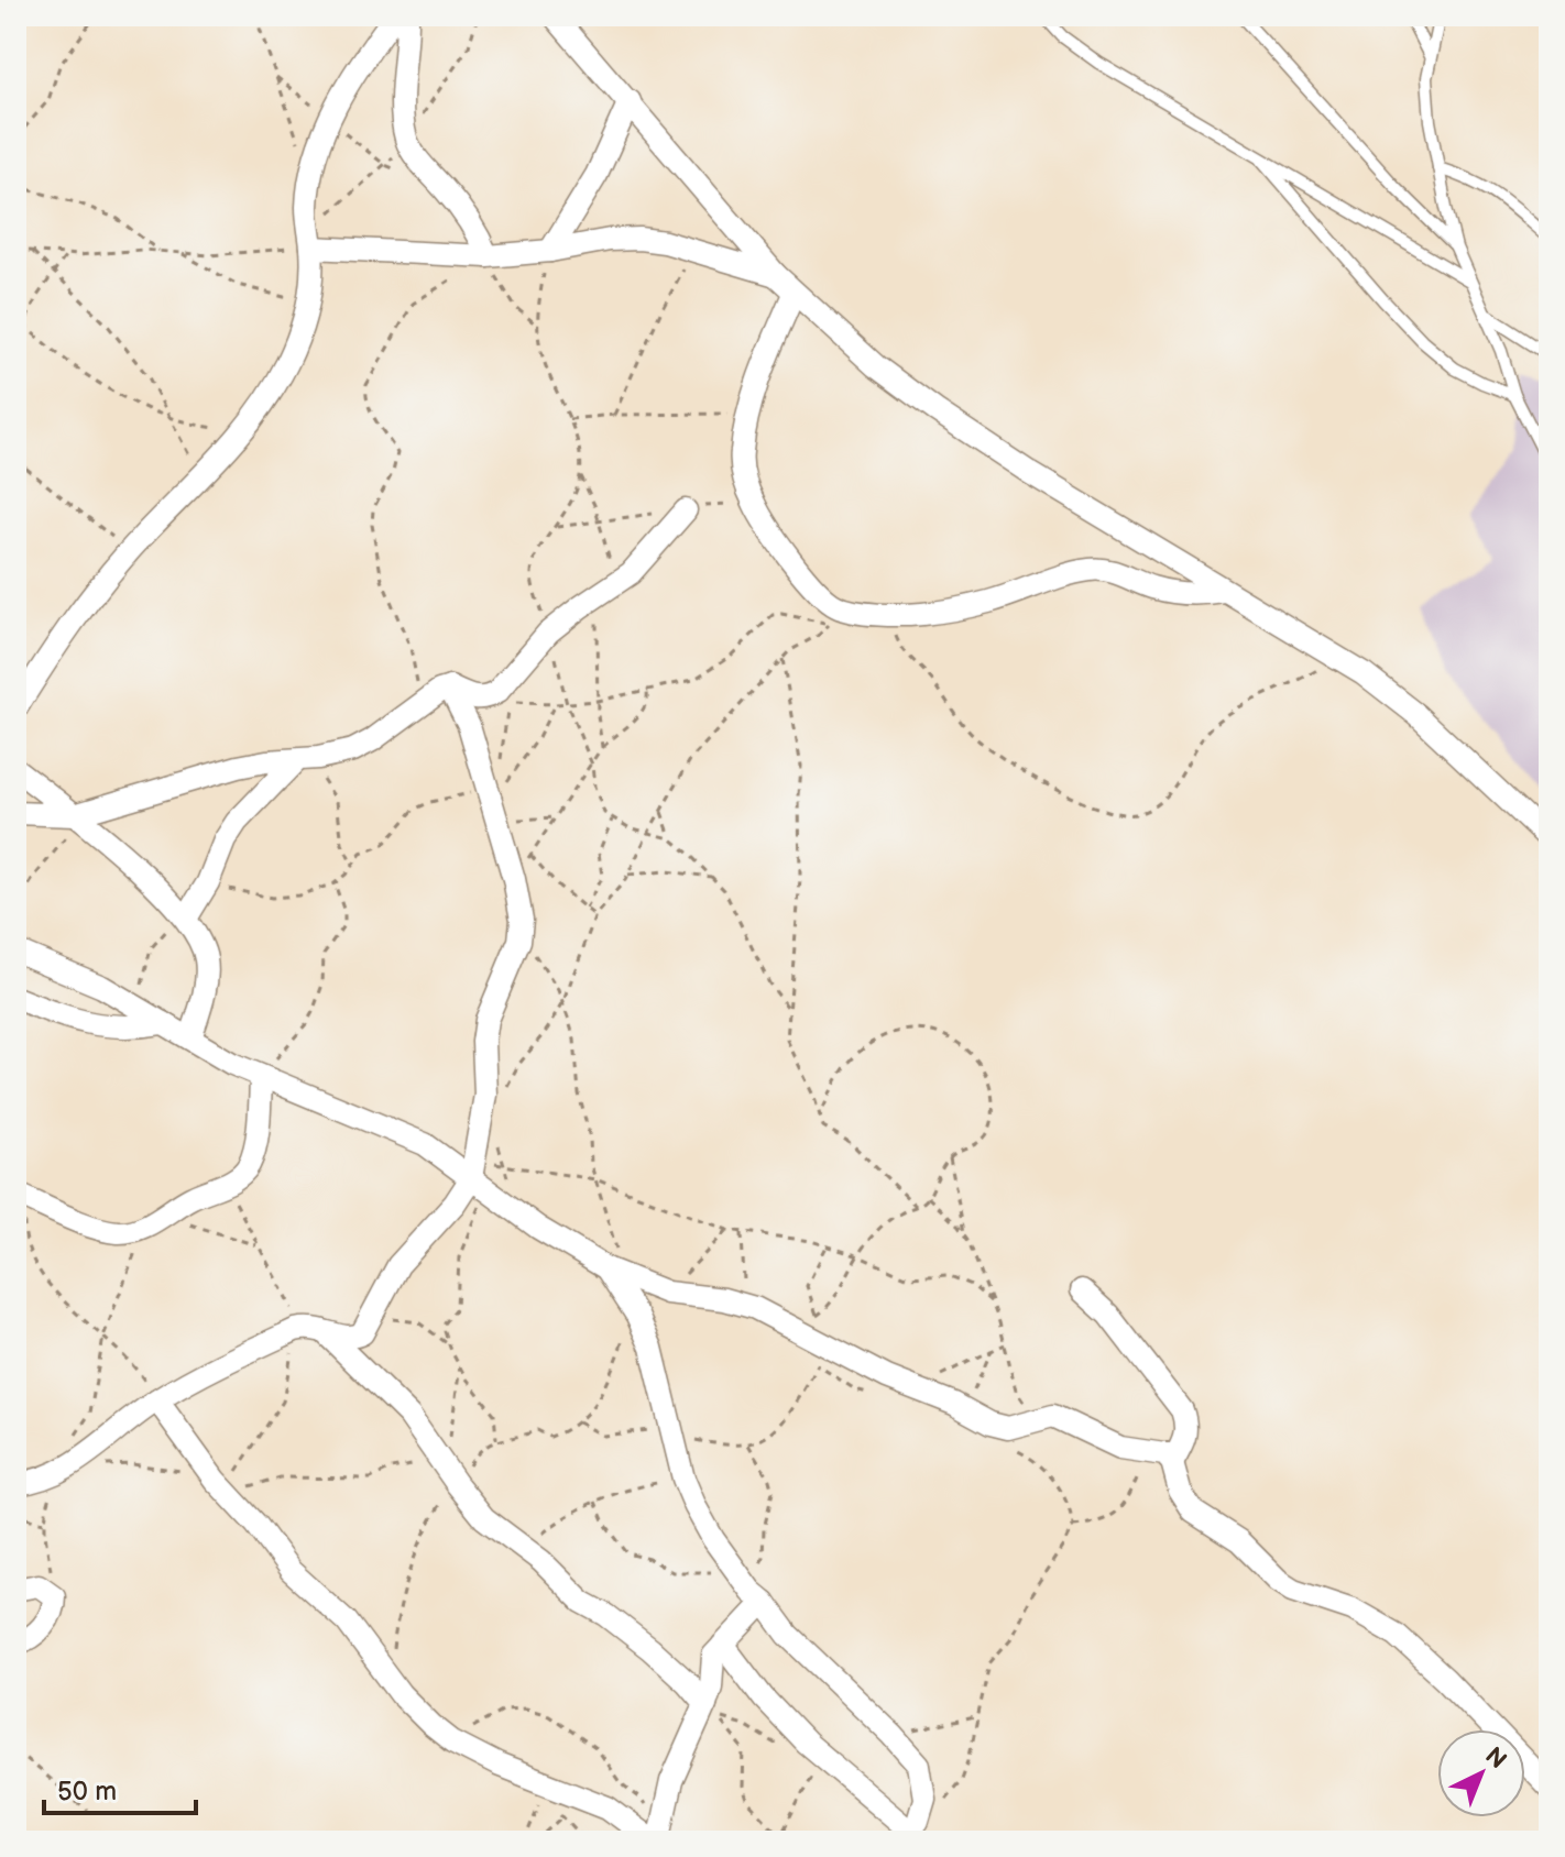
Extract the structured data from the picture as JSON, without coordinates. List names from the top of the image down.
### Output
{
  "scale_bar": "50 m",
  "north": "top right"
}
